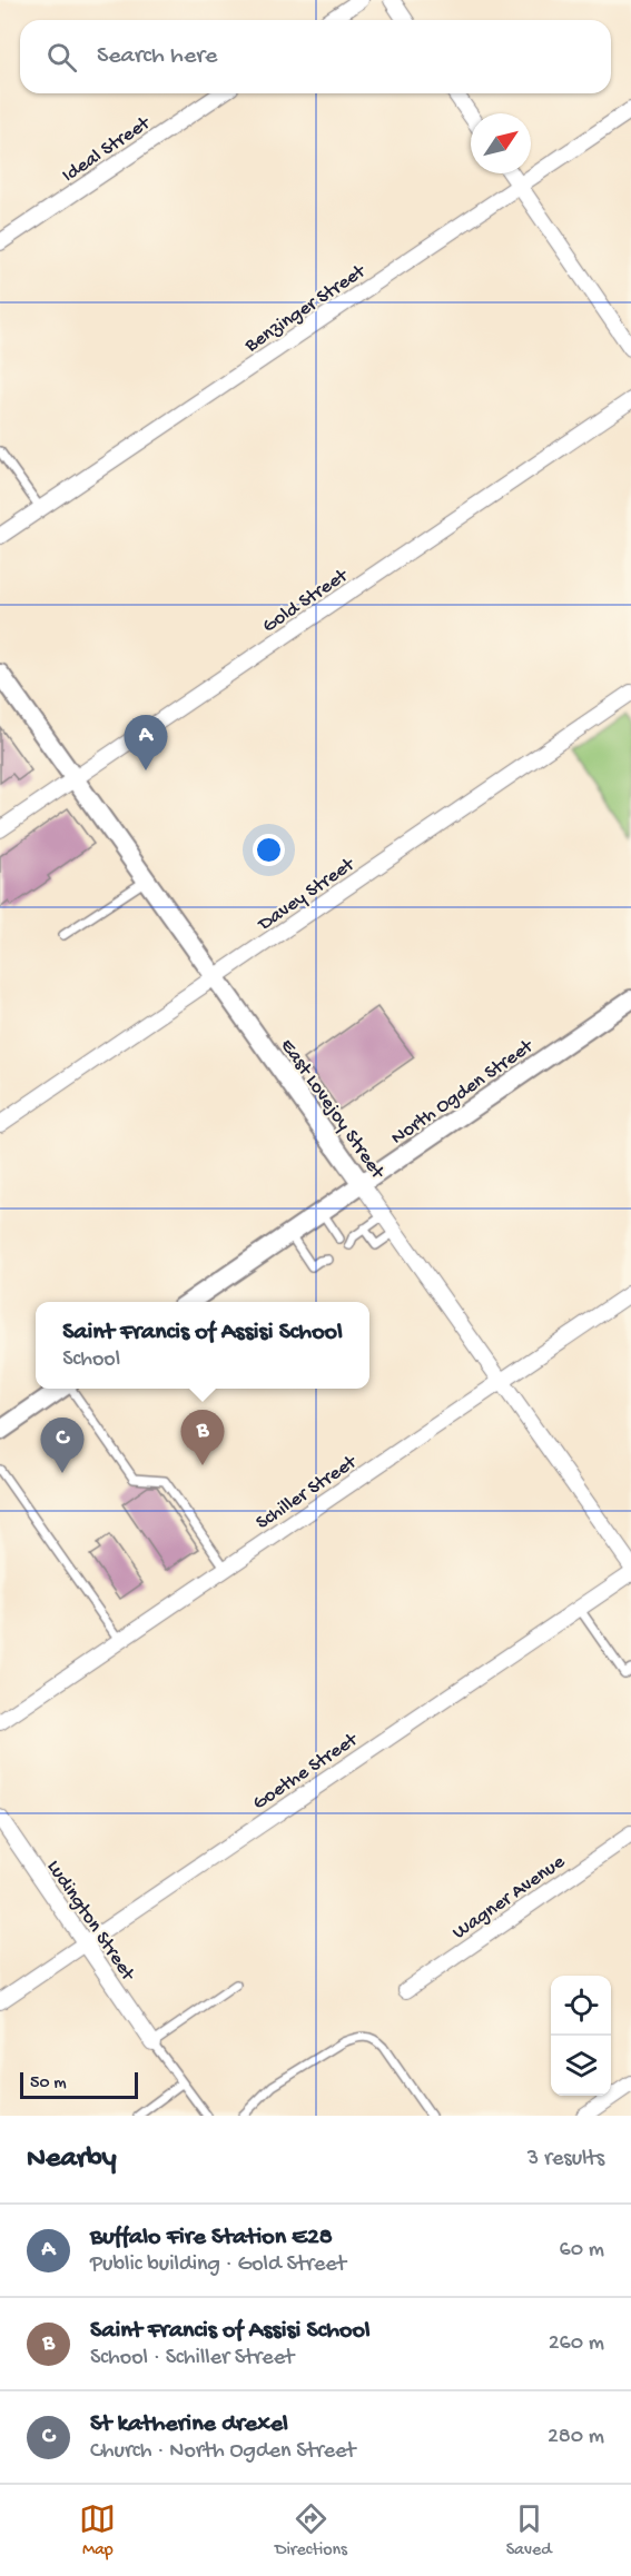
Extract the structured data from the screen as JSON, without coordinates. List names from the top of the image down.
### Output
{
  "streets": {
    "street": [
      "Ideal Street",
      "Benzinger Street",
      "Gold Street",
      "Davey Street",
      "North Ogden Street",
      "East Lovejoy Street",
      "Schiller Street",
      "Goethe Street",
      "Wagner Avenue",
      "Ludington Street"
    ]
  },
  "crossings": [
    ["Gold Street", "East Lovejoy Street"],
    ["Davey Street", "East Lovejoy Street"],
    ["North Ogden Street", "East Lovejoy Street"],
    ["East Lovejoy Street", "Schiller Street"],
    ["Goethe Street", "Ludington Street"]
  ],
  "scale_bar": "50 m",
  "north": "top right",
  "page": {
    "search": "Search here",
    "pins": ["A", "B", "C"],
    "popup": ["Saint Francis of Assisi School", "School"],
    "scale": "50 m",
    "heading": ["Nearby", "3 results"],
    "list": [
      {
        "mark": "A",
        "name": "Buffalo Fire Station E28",
        "note": "Public building · Gold Street",
        "value": "60 m"
      },
      {
        "mark": "B",
        "name": "Saint Francis of Assisi School",
        "note": "School · Schiller Street",
        "value": "260 m"
      },
      {
        "mark": "C",
        "name": "St katherine drexel",
        "note": "Church · North Ogden Street",
        "value": "280 m"
      }
    ],
    "nav": ["Map", "Directions", "Saved"]
  }
}
